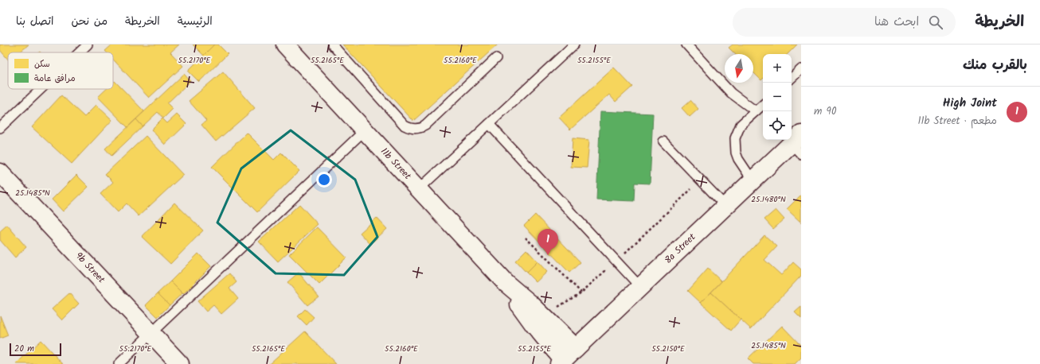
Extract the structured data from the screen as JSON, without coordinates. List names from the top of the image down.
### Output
{
  "streets": {
    "street": ["11b Street", "8a Street", "9b Street"]
  },
  "crossings": [
    ["11b Street", "8a Street"]
  ],
  "legend": ["سكن", "مرافق عامة"],
  "scale_bar": "20 m",
  "north": "bottom",
  "page": {
    "header": "الخريطة",
    "search": "ابحث هنا",
    "nav": [
      "الرئيسية",
      "الخريطة",
      "من نحن",
      "اتصل بنا"
    ],
    "heading": "بالقرب منك",
    "map_buttons": ["+", "−"],
    "list": [
      {
        "mark": "1",
        "name": "High Joint",
        "note": "مطعم · 11b Street",
        "value": "90 m"
      }
    ],
    "pins": "1",
    "scale": "20 m"
  },
  "coordinates": [
    "55.2170°E",
    "55.2165°E",
    "55.2160°E",
    "55.2155°E",
    "25.1485°N",
    "25.1480°N",
    "55.2150°E"
  ]
}
